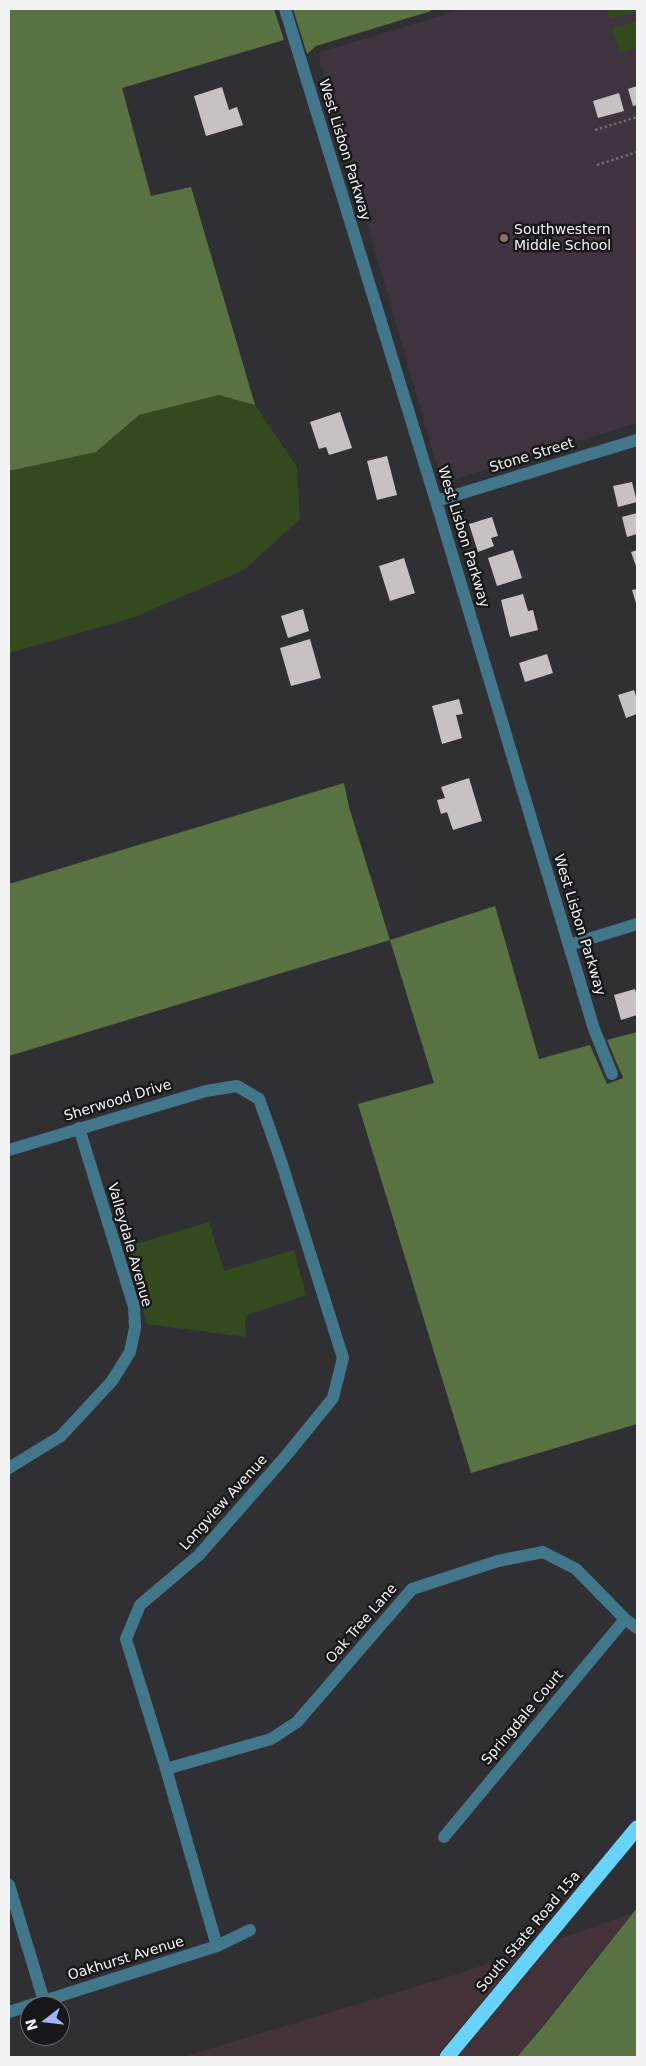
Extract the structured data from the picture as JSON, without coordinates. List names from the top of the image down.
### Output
{
  "streets": {
    "highway": ["South State Road 15a"],
    "street": [
      "West Lisbon Parkway",
      "Stone Street",
      "Sherwood Drive",
      "Valleydale Avenue",
      "Longview Avenue",
      "Oak Tree Lane",
      "Springdale Court",
      "Oakhurst Avenue"
    ]
  },
  "crossings": [
    ["West Lisbon Parkway", "Stone Street"],
    ["Sherwood Drive", "Valleydale Avenue"],
    ["Sherwood Drive", "Longview Avenue"],
    ["Longview Avenue", "Oak Tree Lane"],
    ["Longview Avenue", "Oakhurst Avenue"],
    ["Oak Tree Lane", "Springdale Court"]
  ],
  "places": ["Southwestern Middle School"],
  "north": "left"
}
